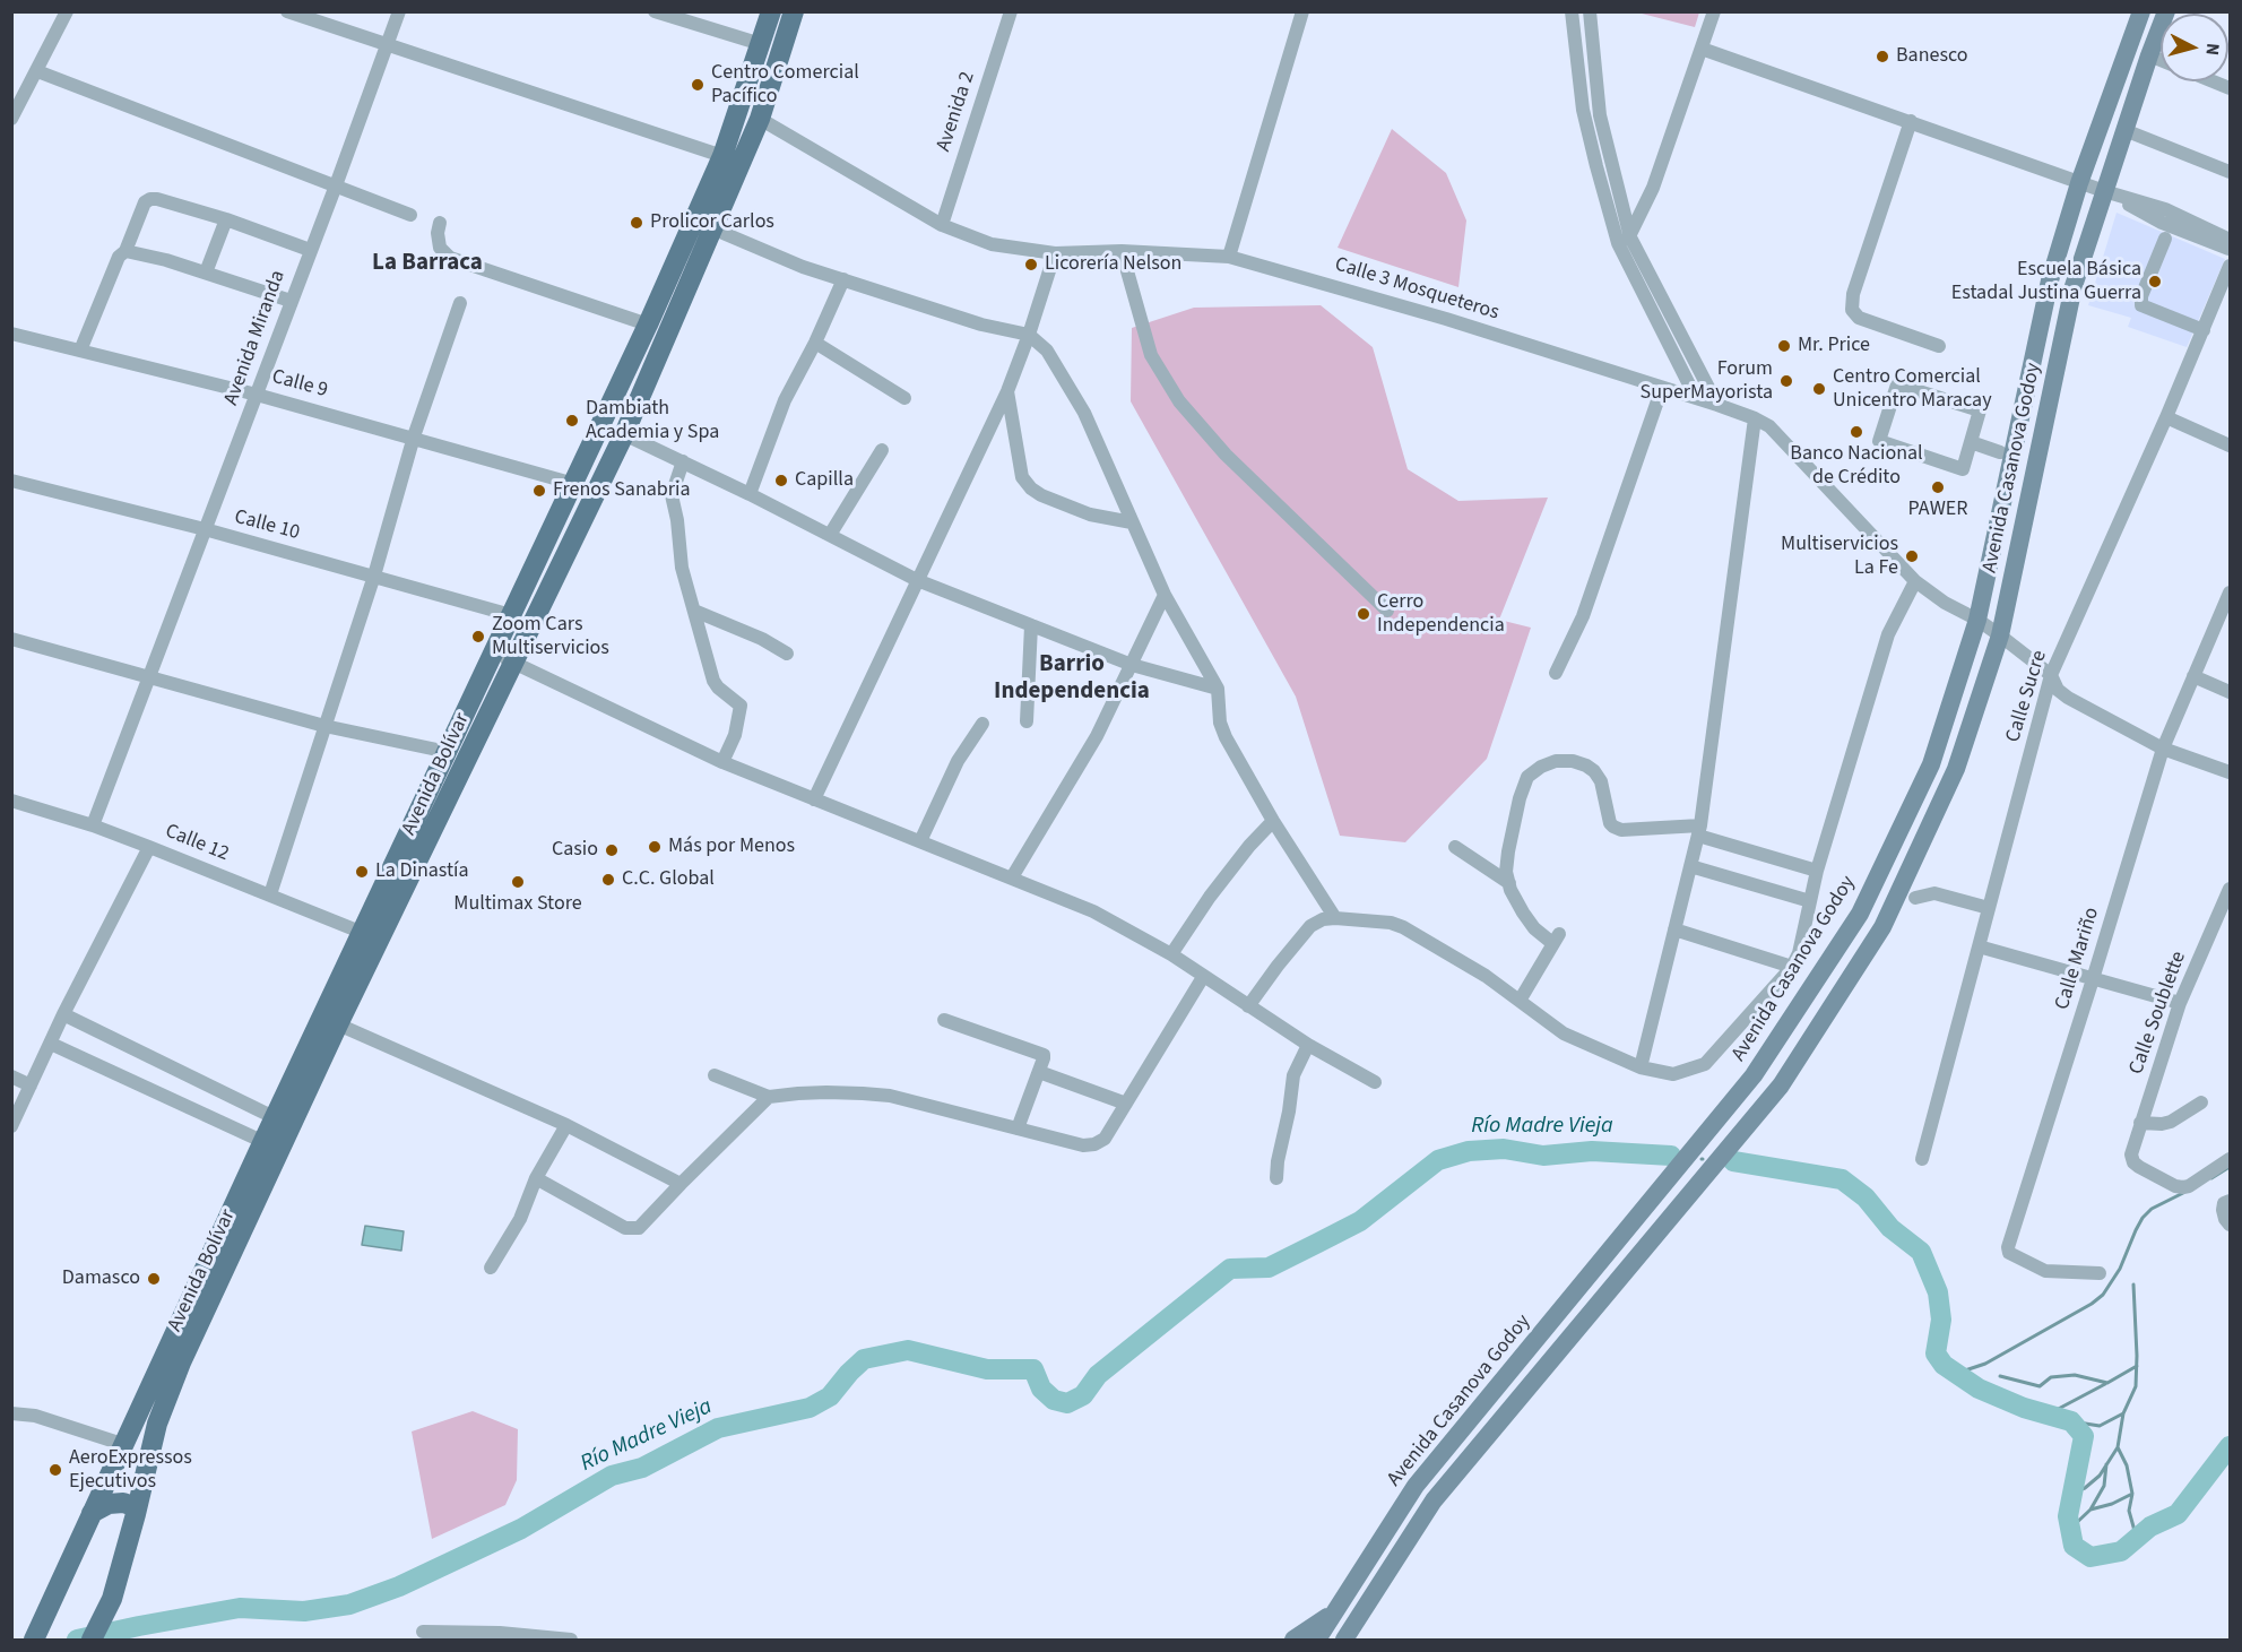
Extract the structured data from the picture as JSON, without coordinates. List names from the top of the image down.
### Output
{
  "streets": {
    "main road": ["Avenida Bolívar"],
    "street": [
      "Avenida 2",
      "Calle 3 Mosqueteros",
      "Avenida Miranda",
      "Calle 9",
      "Avenida Casanova Godoy",
      "Calle 10",
      "Calle Sucre",
      "Calle 12",
      "Calle Mariño",
      "Calle Soublette"
    ]
  },
  "crossings": [
    ["Avenida 2", "Calle 3 Mosqueteros"],
    ["Calle 3 Mosqueteros", "Avenida Casanova Godoy"],
    ["Calle 3 Mosqueteros", "Calle Sucre"],
    ["Calle 3 Mosqueteros", "Avenida Bolívar"],
    ["Calle 3 Mosqueteros", "Calle Mariño"],
    ["Avenida Miranda", "Calle 9"],
    ["Avenida Miranda", "Calle 10"],
    ["Avenida Miranda", "Calle 12"],
    ["Calle 9", "Avenida Bolívar"],
    ["Calle 10", "Avenida Bolívar"],
    ["Avenida Bolívar", "Calle 12"]
  ],
  "districts": ["La Barraca", "Barrio Independencia"],
  "water": ["Río Madre Vieja"],
  "places": [
    "Banesco",
    "Centro Comercial Pacífico",
    "Prolicor Carlos",
    "Licorería Nelson",
    "Escuela Básica Estadal Justina Guerra",
    "Mr. Price",
    "Forum SuperMayorista",
    "Centro Comercial Unicentro Maracay",
    "Dambiath Academia y Spa",
    "Banco Nacional de Crédito",
    "Capilla",
    "PAWER",
    "Frenos Sanabria",
    "Multiservicios La Fe",
    "Cerro Independencia",
    "Zoom Cars Multiservicios",
    "Más por Menos",
    "Casio",
    "La Dinastía",
    "C.C. Global",
    "Multimax Store",
    "Damasco",
    "AeroExpressos Ejecutivos"
  ],
  "north": "right"
}
